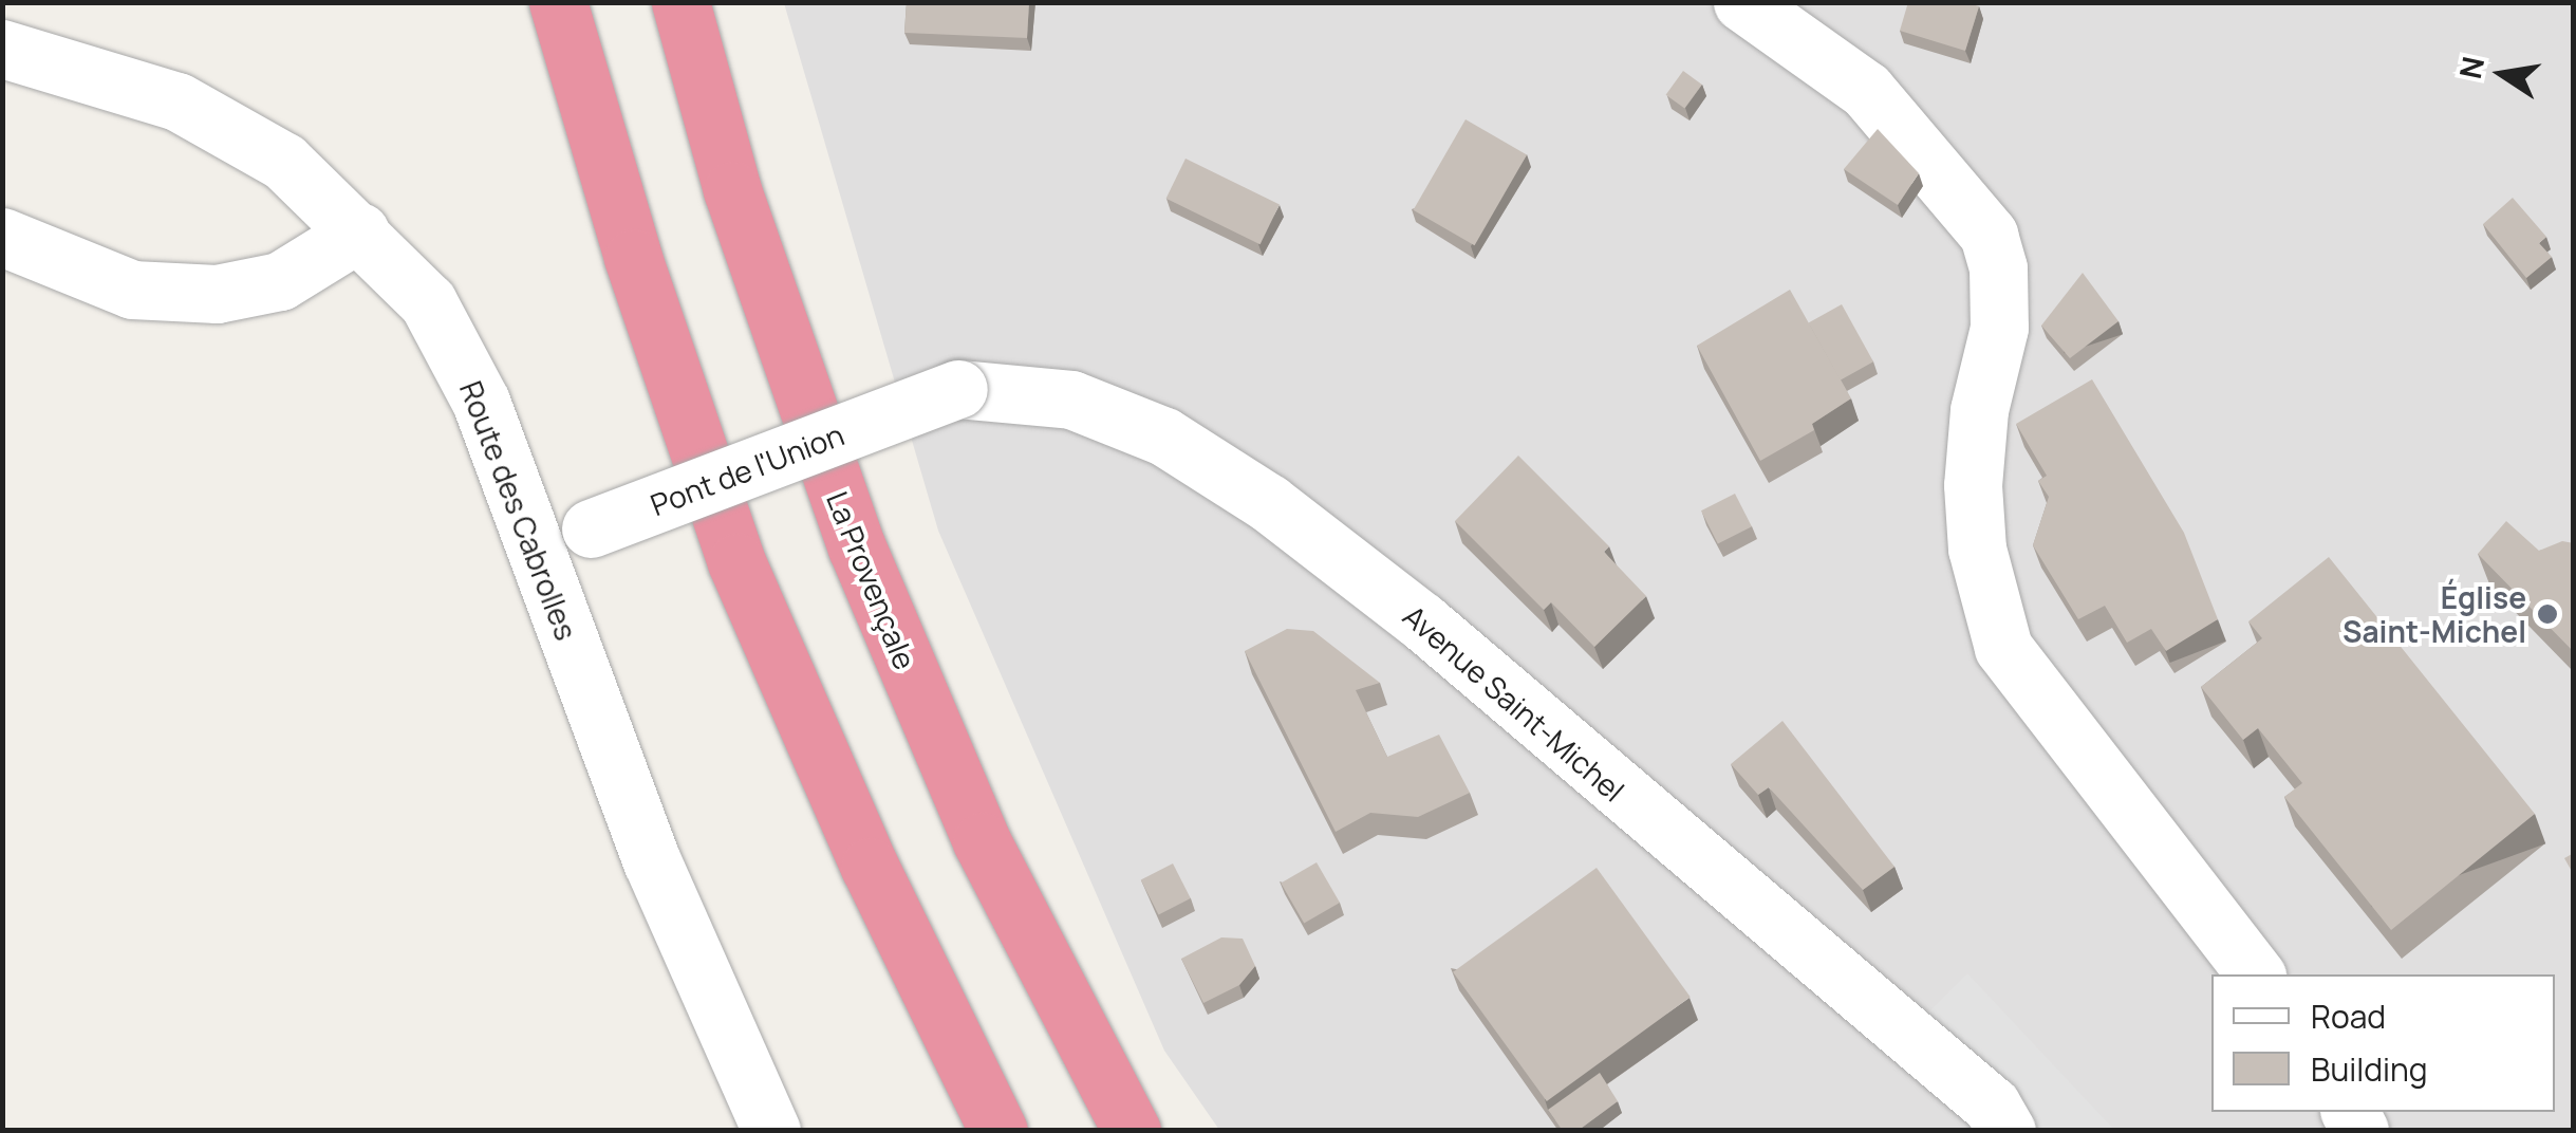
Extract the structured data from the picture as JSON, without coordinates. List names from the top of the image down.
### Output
{
  "streets": {
    "highway": ["La Provençale"],
    "street": ["Pont de l'Union", "Route des Cabrolles", "Avenue Saint-Michel"]
  },
  "crossings": [
    ["Pont de l'Union", "Route des Cabrolles"],
    ["Pont de l'Union", "Avenue Saint-Michel"]
  ],
  "places": ["Église Saint-Michel"],
  "legend": ["Road", "Building"],
  "north": "left"
}
